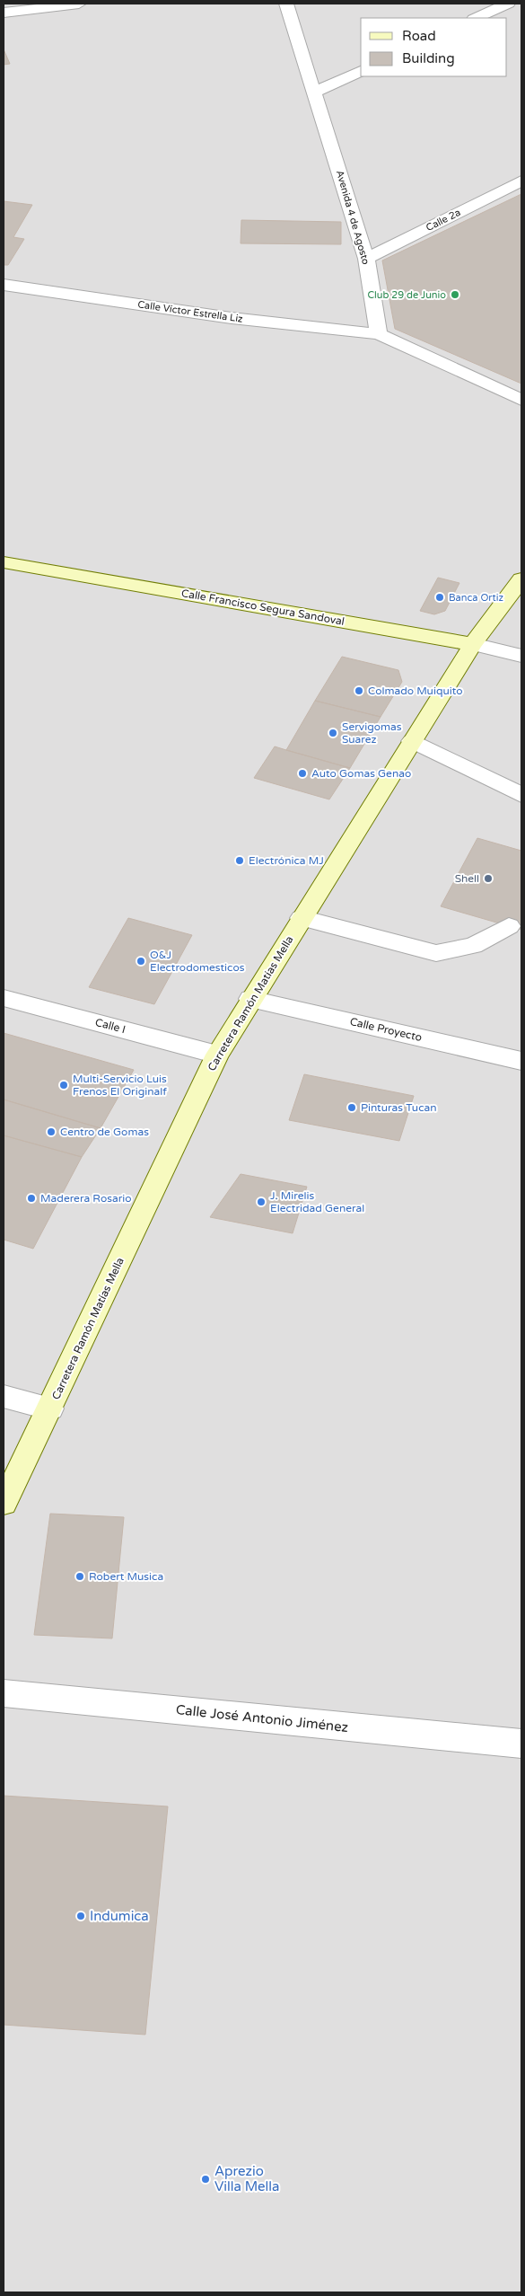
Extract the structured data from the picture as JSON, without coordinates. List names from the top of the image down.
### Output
{
  "streets": {
    "main road": ["Calle Francisco Segura Sandoval", "Carretera Ramón Matías Mella"],
    "street": [
      "Avenida 4 de Agosto",
      "Calle 2a",
      "Calle Víctor Estrella Liz",
      "Calle I",
      "Calle Proyecto",
      "Calle José Antonio Jiménez"
    ]
  },
  "crossings": [
    ["Avenida 4 de Agosto", "Calle 2a"],
    ["Avenida 4 de Agosto", "Calle Víctor Estrella Liz"],
    ["Calle Francisco Segura Sandoval", "Carretera Ramón Matías Mella"],
    ["Carretera Ramón Matías Mella", "Calle I"],
    ["Carretera Ramón Matías Mella", "Calle Proyecto"]
  ],
  "places": [
    "Club 29 de Junio",
    "Banca Ortiz",
    "Colmado Muiquito",
    "Servigomas Suarez",
    "Auto Gomas Genao",
    "Electrónica MJ",
    "Shell",
    "O&J Electrodomesticos",
    "Multi-Servicio Luis Frenos El Originalf",
    "Pinturas Tucan",
    "Centro de Gomas",
    "Maderera Rosario",
    "J. Mirelis Electridad General",
    "Robert Musica",
    "Indumica",
    "Aprezio Villa Mella"
  ],
  "legend": ["Road", "Building"]
}
